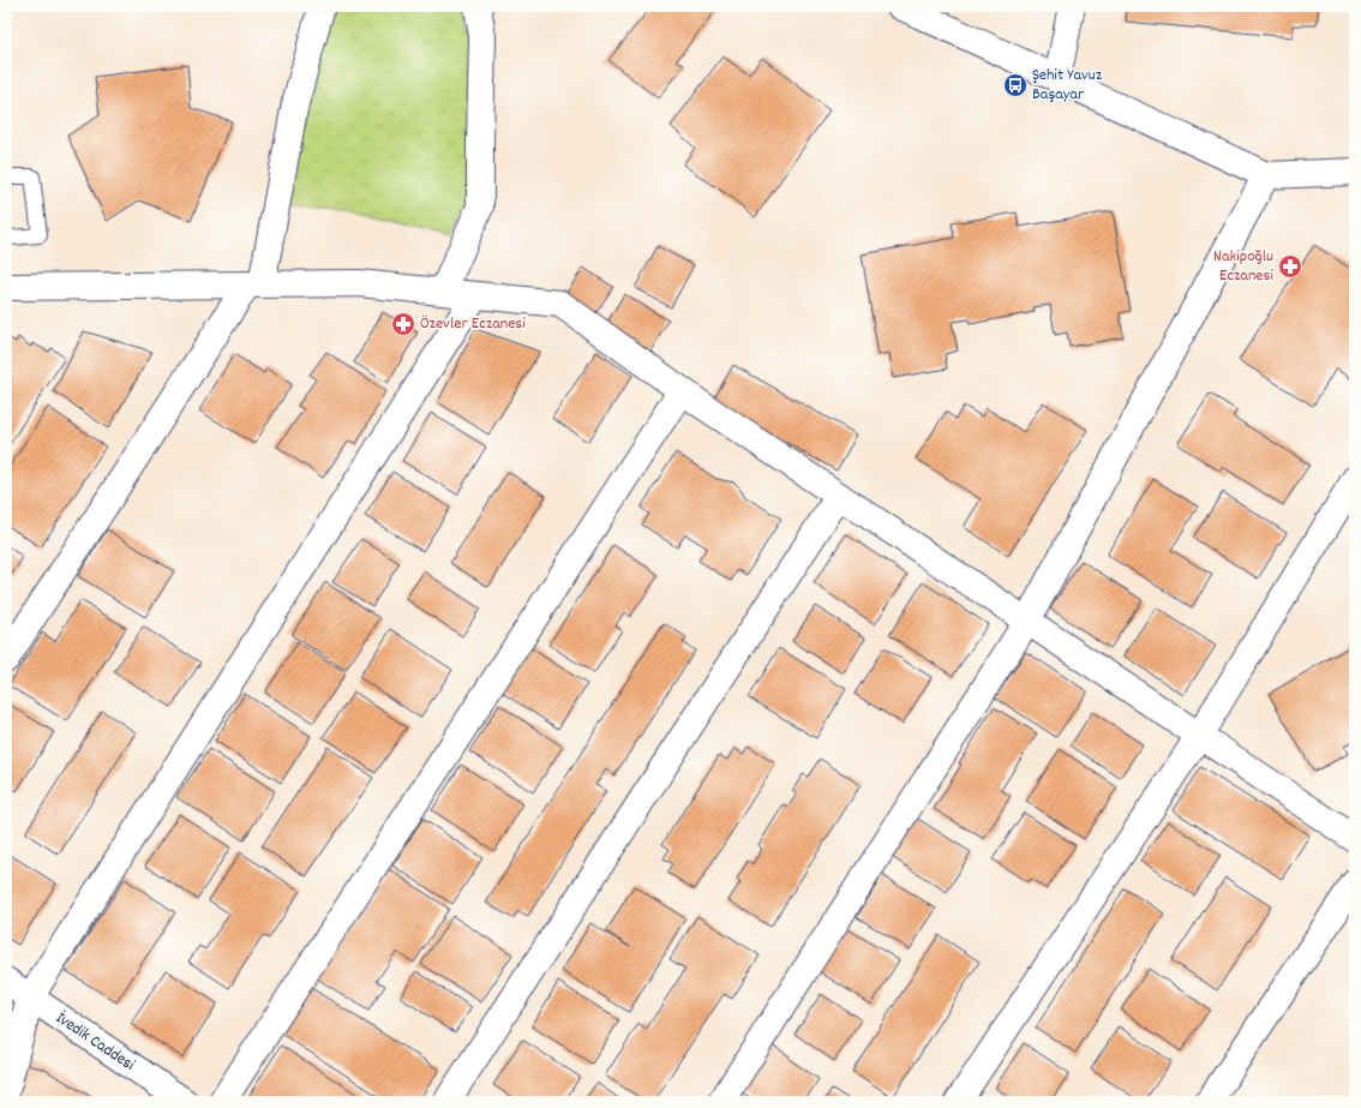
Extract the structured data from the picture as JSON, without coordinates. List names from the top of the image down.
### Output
{
  "streets": {
    "street": ["İvedik Caddesi"]
  },
  "places": {
    "bus stop": ["Şehit Yavuz Başayar"],
    "pharmacy": ["Nakipoğlu Eczanesi", "Özevler Eczanesi"]
  }
}
